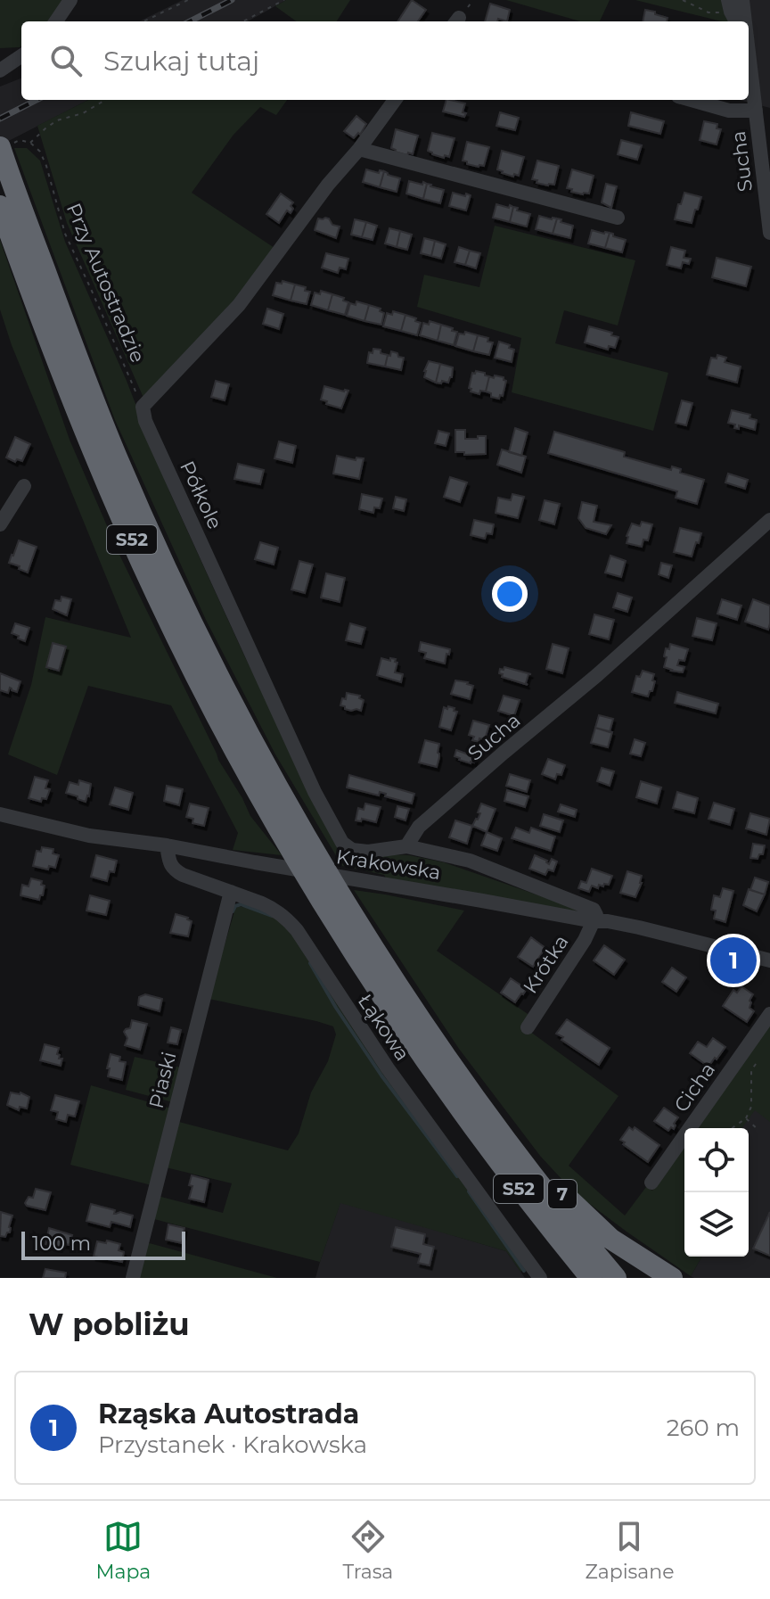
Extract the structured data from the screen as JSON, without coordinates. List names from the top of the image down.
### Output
{
  "streets": {
    "highway": ["S52", "7"],
    "street": [
      "Sucha",
      "Półkole",
      "Krakowska",
      "Krótka",
      "Łąkowa",
      "Piaski",
      "Cicha"
    ],
    "path": ["Przy Autostradzie"]
  },
  "crossings": [
    ["Sucha", "Półkole"],
    ["Przy Autostradzie", "Półkole"],
    ["S52", "7"],
    ["Krakowska", "Krótka"],
    ["Krakowska", "Łąkowa"],
    ["Łąkowa", "Piaski"]
  ],
  "scale_bar": "100 m",
  "page": {
    "search": "Szukaj tutaj",
    "pins": "1",
    "scale": "100 m",
    "heading": "W pobliżu",
    "list": [
      {
        "mark": "1",
        "name": "Rząska Autostrada",
        "note": "Przystanek · Krakowska",
        "value": "260 m"
      }
    ],
    "nav": ["Mapa", "Trasa", "Zapisane"]
  }
}
